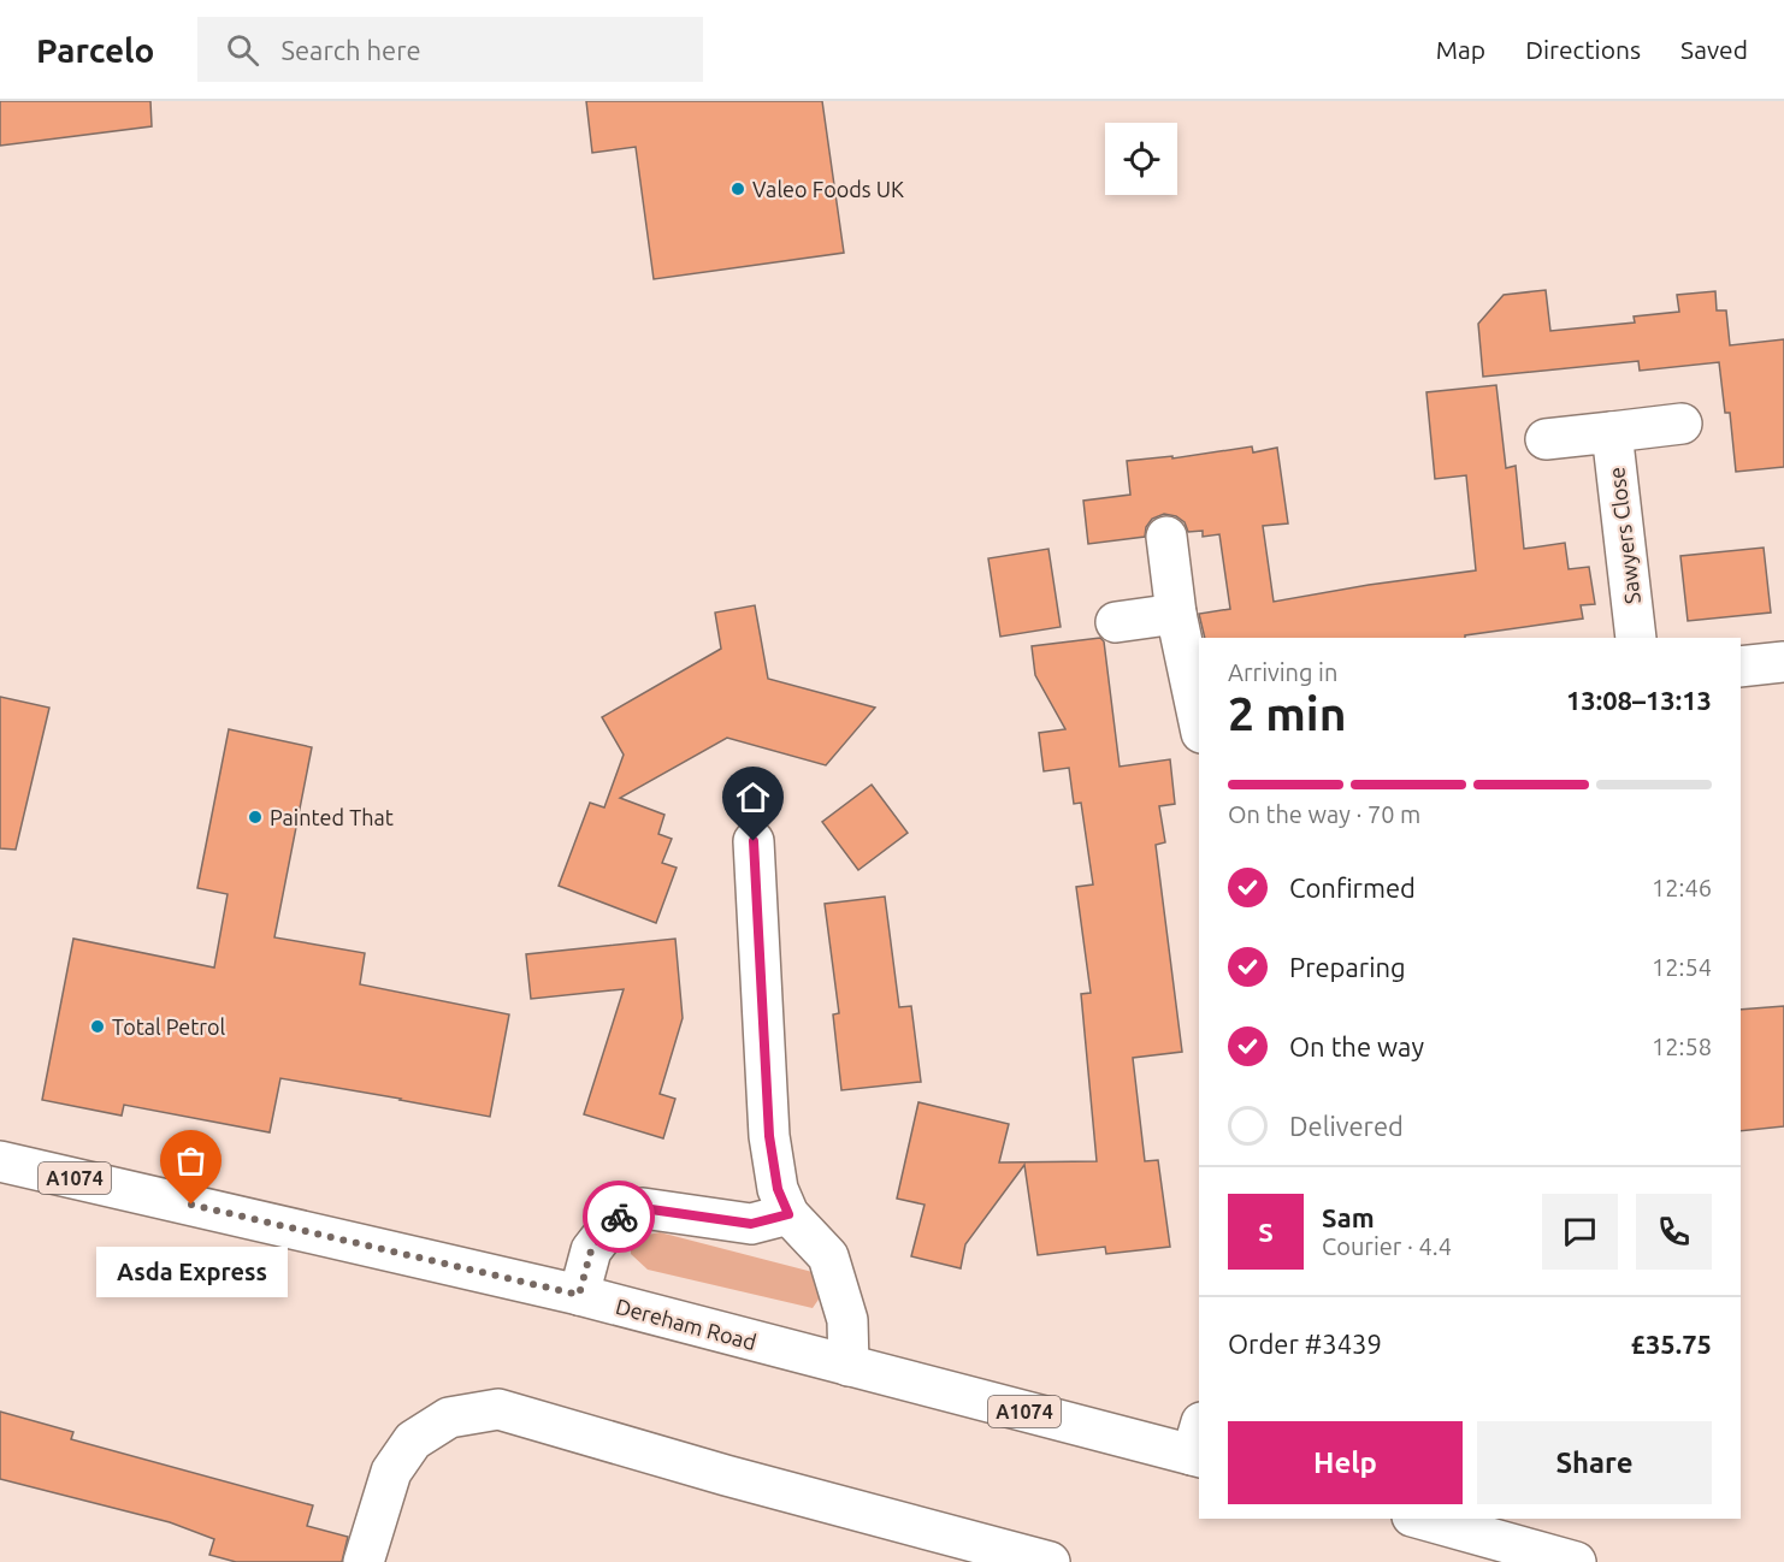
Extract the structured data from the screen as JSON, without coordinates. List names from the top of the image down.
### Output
{
  "streets": {
    "main road": ["Sawyers Close", "A1074", "Dereham Road"]
  },
  "places": [
    "Valeo Foods UK",
    "Painted That",
    "Total Petrol",
    "Asda Express"
  ],
  "page": {
    "header": "Parcelo",
    "search": "Search here",
    "nav": ["Map", "Directions", "Saved"],
    "heading": ["2 min", "Arriving in", "13:08–13:13"],
    "panel": [
      "Sam",
      "Courier · 4.4",
      "Order #3439",
      "£35.75"
    ],
    "bar": "On the way · 70 m",
    "list": [
      ["Confirmed", "12:46"],
      ["Preparing", "12:54"],
      ["On the way", "12:58"],
      "Delivered"
    ],
    "round": "S",
    "bubble": "Asda Express",
    "buttons": ["Help", "Share"]
  }
}
